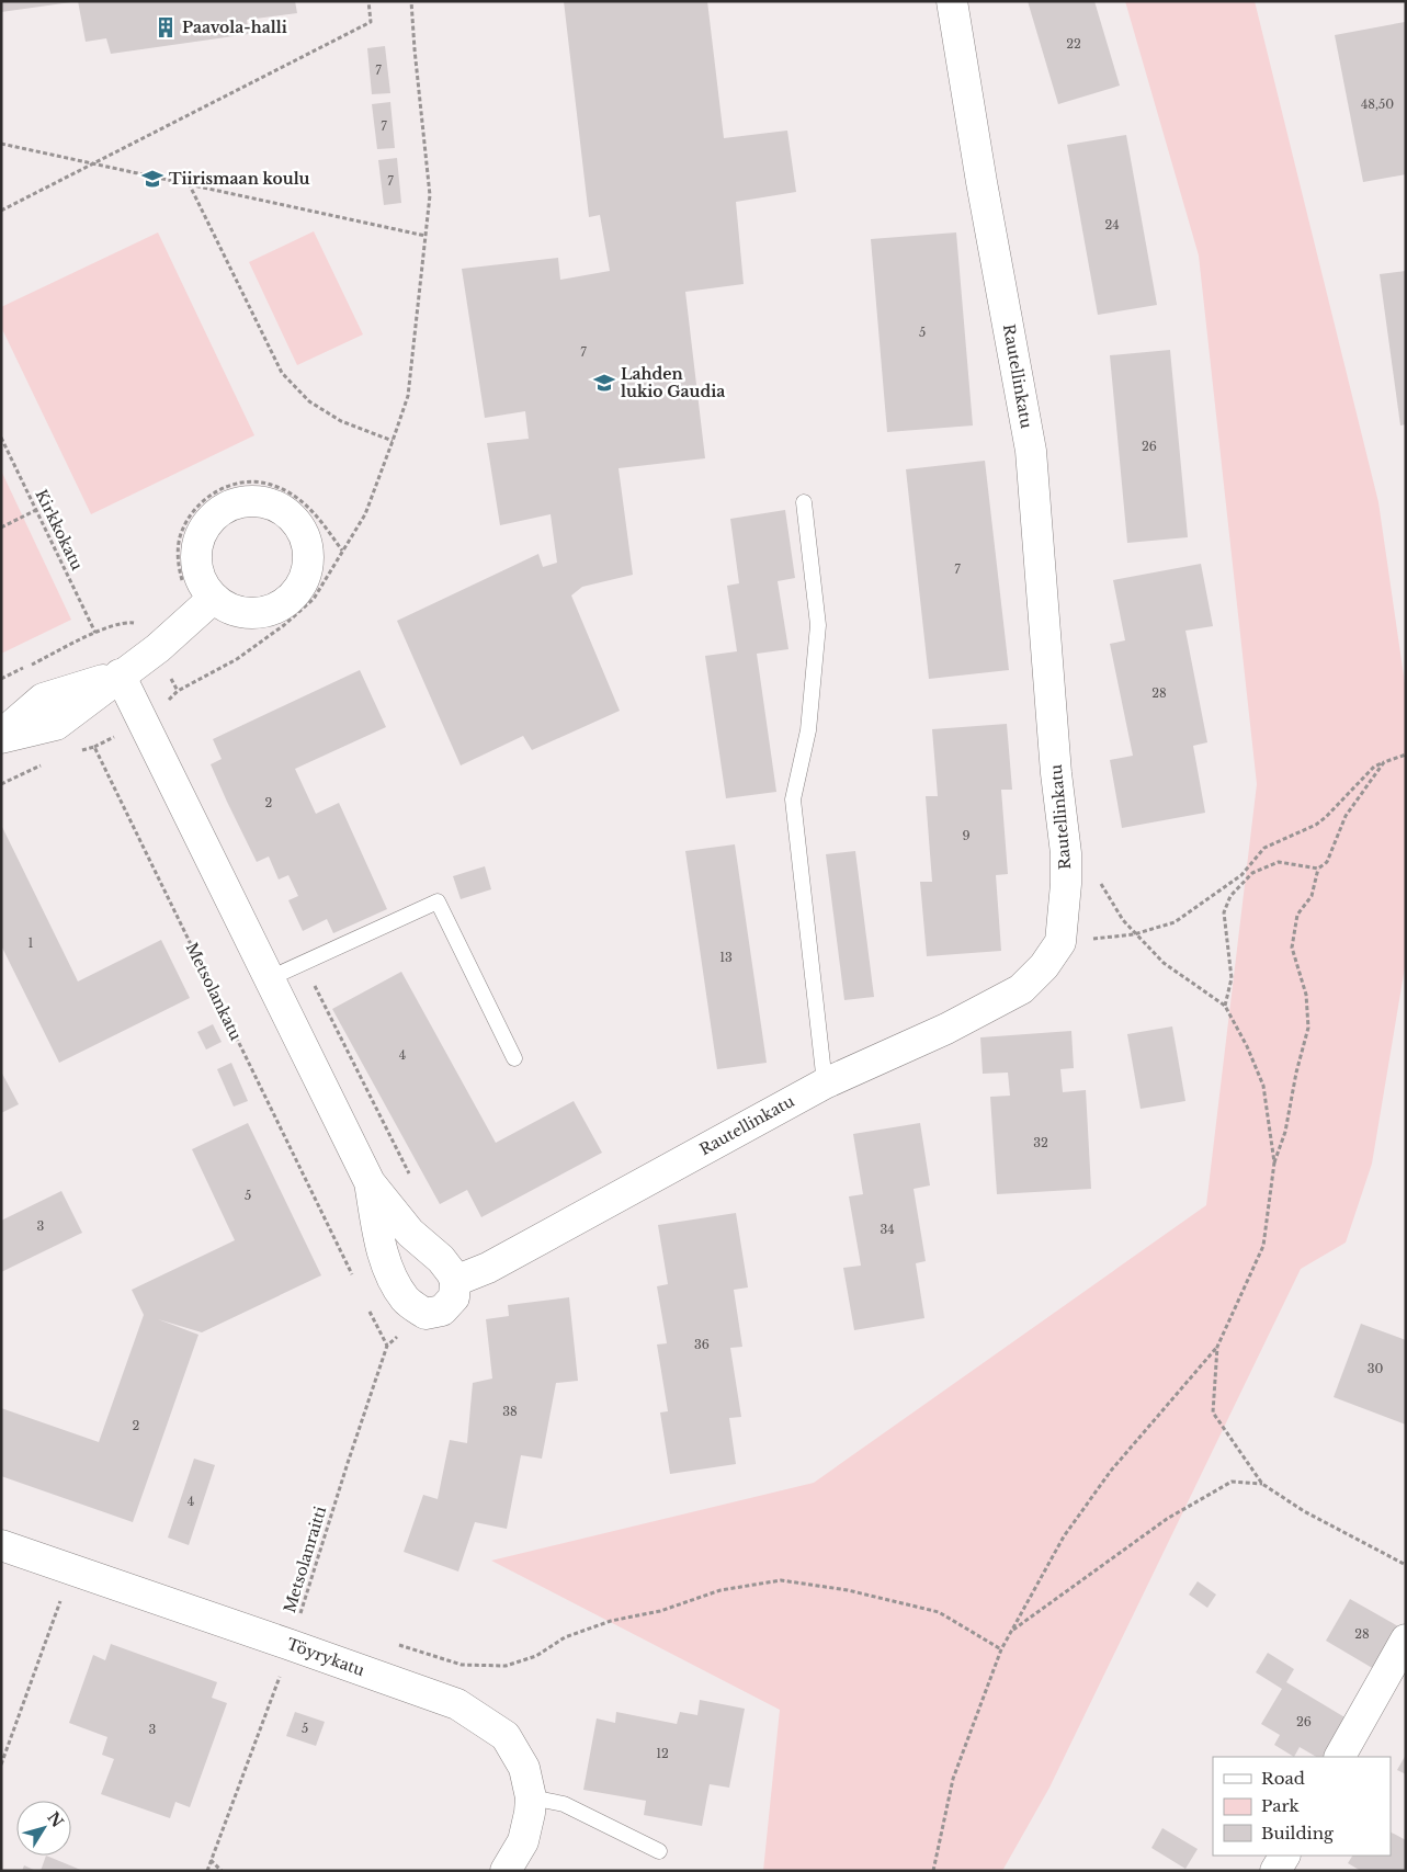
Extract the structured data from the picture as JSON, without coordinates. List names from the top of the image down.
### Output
{
  "streets": {
    "street": ["Rautellinkatu", "Töyrykatu"],
    "path": ["Kirkkokatu", "Metsolankatu", "Metsolanraitti"]
  },
  "places": {
    "building": ["Paavola-halli"],
    "school or university": ["Tiirismaan koulu", "Lahden lukio Gaudia"]
  },
  "house_numbers": [
    "22",
    "7",
    "48,50",
    "7",
    "7",
    "24",
    "5",
    "7",
    "26",
    "7",
    "28",
    "2",
    "9",
    "1",
    "13",
    "4",
    "32",
    "5",
    "3",
    "34",
    "36",
    "30",
    "38",
    "2",
    "4",
    "28",
    "26",
    "5",
    "3",
    "12"
  ],
  "legend": ["Road", "Park", "Building"],
  "north": "top right"
}
